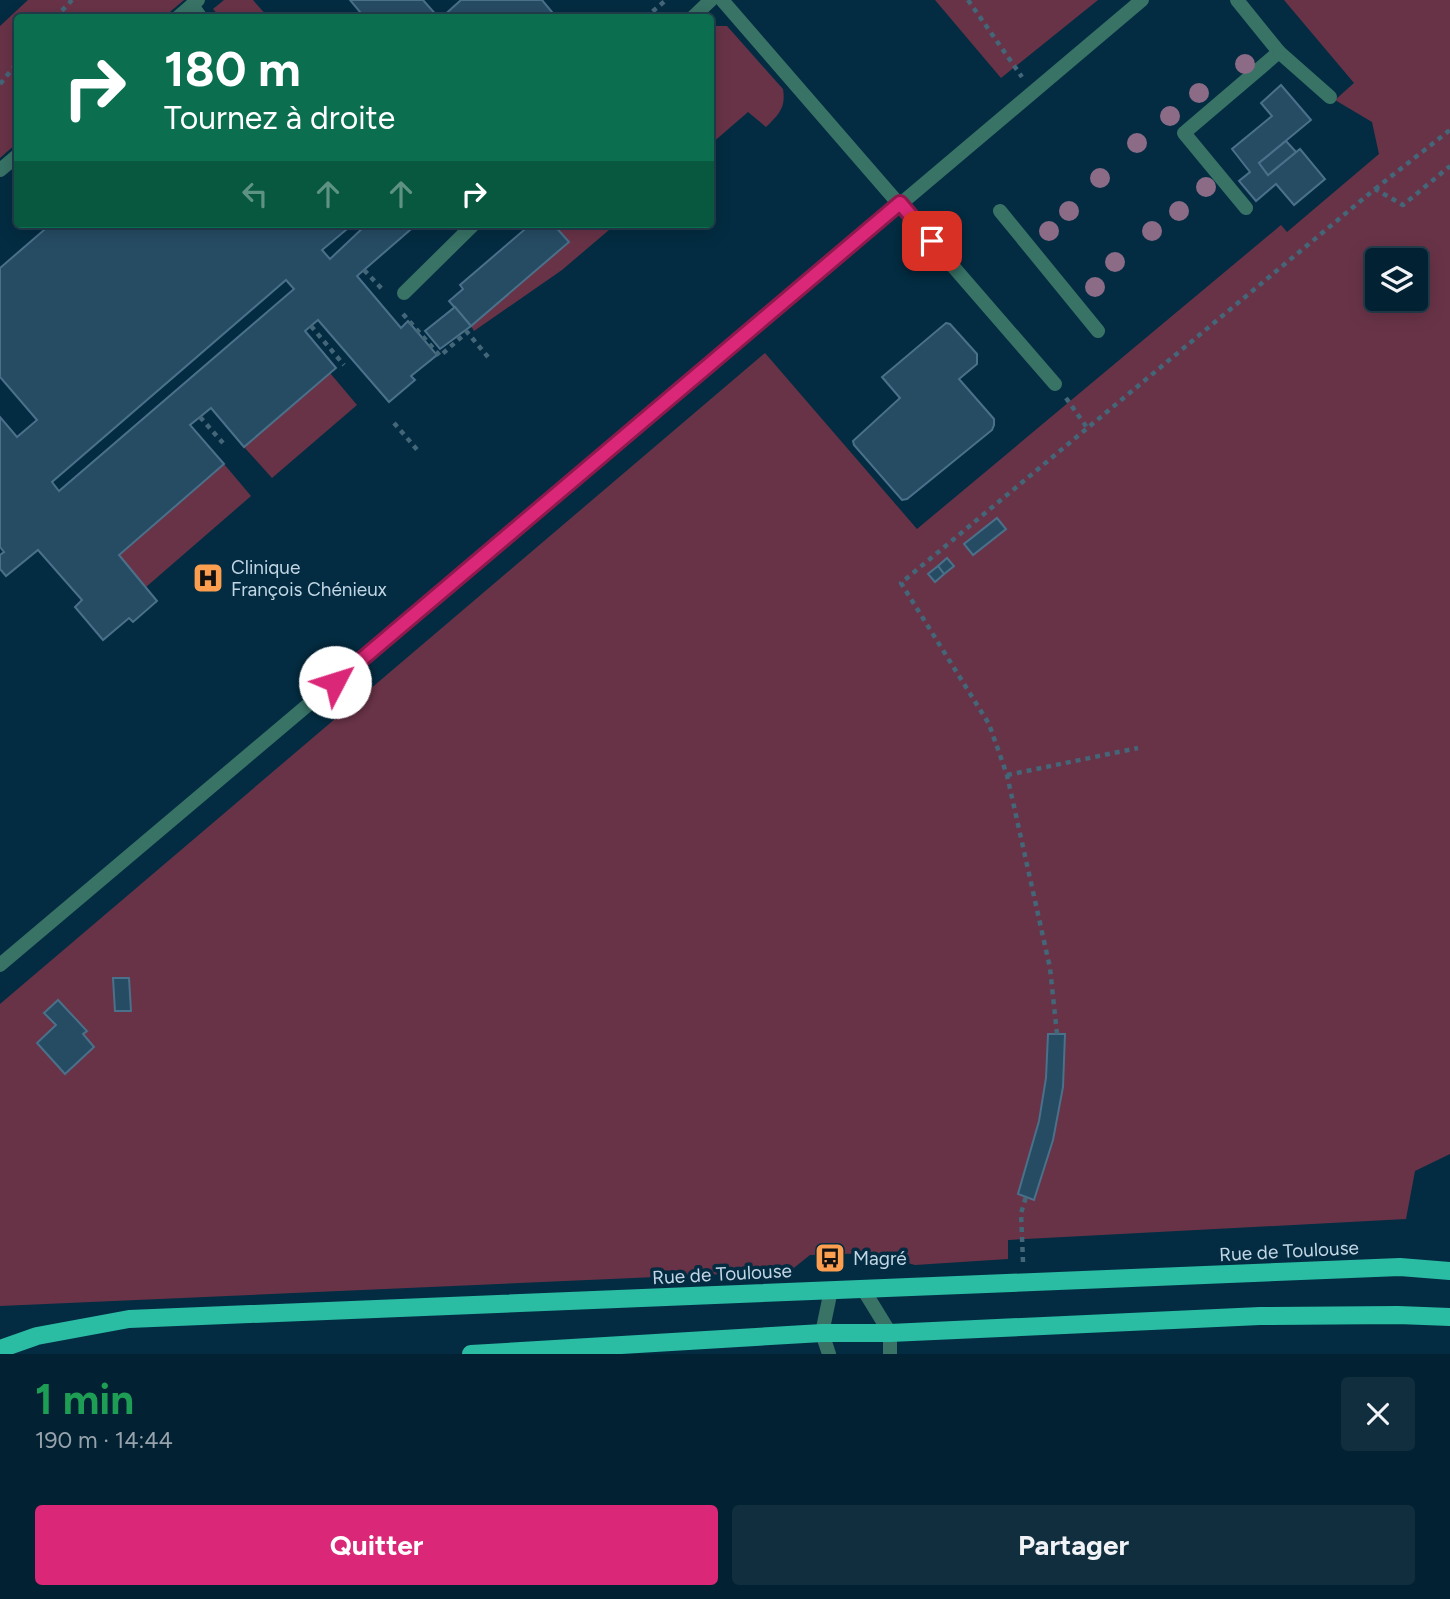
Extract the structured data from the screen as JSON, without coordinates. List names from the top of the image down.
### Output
{
  "streets": {
    "main road": ["Rue de Toulouse"]
  },
  "places": {
    "hospital": ["Clinique François Chénieux"],
    "bus stop": ["Magré"]
  },
  "page": {
    "turn": ["180 m", "Tournez à droite"],
    "heading": ["1 min", "190 m · 14:44"],
    "buttons": ["Quitter", "Partager"]
  }
}
